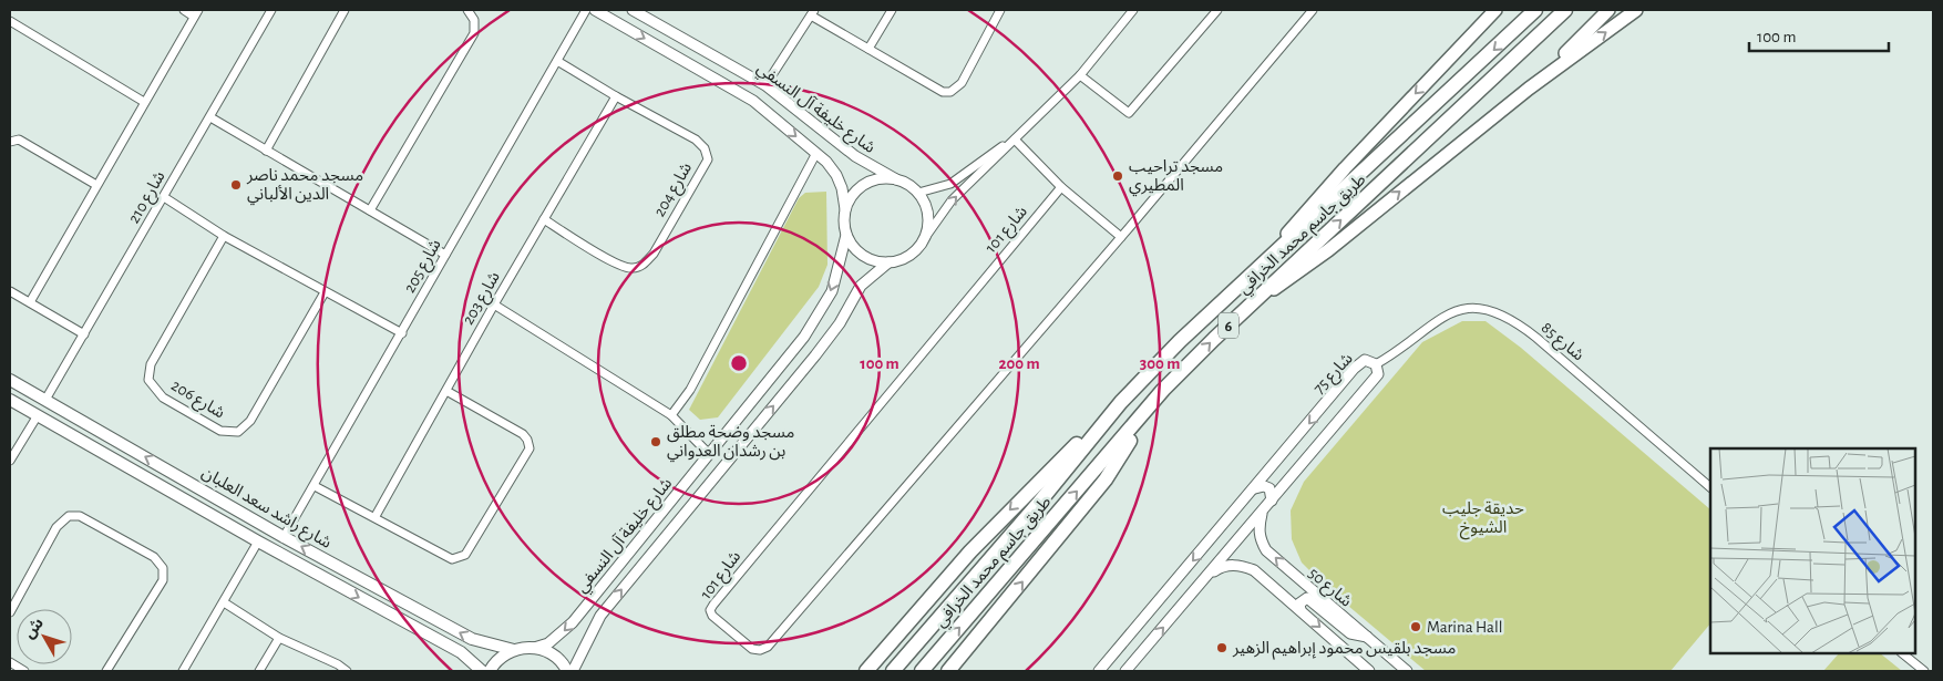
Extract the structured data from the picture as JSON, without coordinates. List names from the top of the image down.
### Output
{
  "streets": {
    "highway": ["طريق جاسم محمد الخرافي", "6"],
    "main road": ["شارع راشد سعد العلبان"],
    "street": [
      "شارع خليفة آل النسفي",
      "شارع 204",
      "شارع 210",
      "شارع 101",
      "شارع 205",
      "شارع 203",
      "شارع 85",
      "شارع 75",
      "شارع 206",
      "شارع 50"
    ]
  },
  "crossings": [
    ["شارع خليفة آل النسفي", "شارع راشد سعد العلبان"],
    ["شارع 204", "شارع 205"],
    ["شارع 204", "شارع 203"],
    ["شارع 210", "شارع راشد سعد العلبان"],
    ["شارع 205", "شارع راشد سعد العلبان"],
    ["شارع 85", "شارع 75"],
    ["شارع 75", "شارع 50"]
  ],
  "parks": ["حديقة جليب الشيوخ"],
  "places": [
    "مسجد تراحيب المطيري",
    "مسجد محمد ناصر الدين الألباني",
    "مسجد وضحة مطلق بن رشدان العدواني",
    "Marina Hall",
    "مسجد بلقيس محمود إبراهيم الزهير"
  ],
  "scale_bar": "100 m",
  "north": "top left",
  "rings": ["100 m", "200 m", "300 m"]
}
